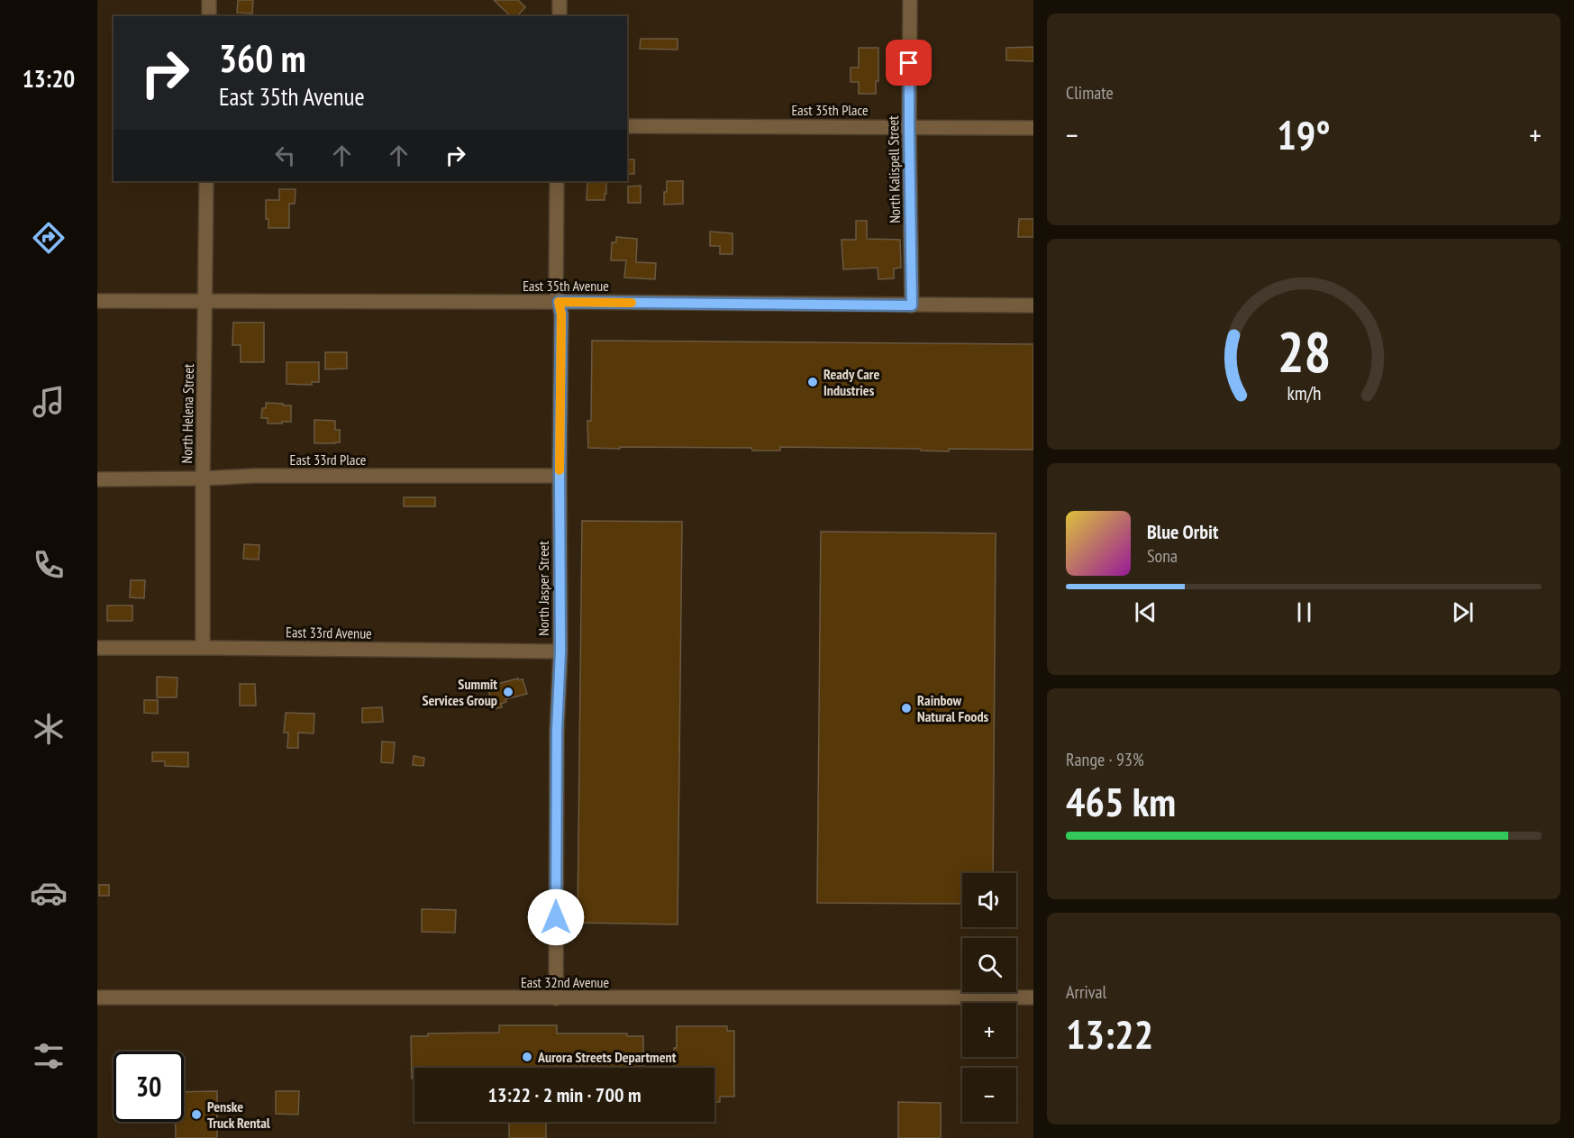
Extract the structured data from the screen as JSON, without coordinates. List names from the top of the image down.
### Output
{
  "streets": {
    "street": [
      "East 35th Place",
      "North Kalispell Street",
      "East 35th Avenue",
      "North Helena Street",
      "East 33rd Place",
      "North Jasper Street",
      "East 33rd Avenue",
      "East 32nd Avenue"
    ]
  },
  "crossings": [
    ["East 35th Place", "North Kalispell Street"],
    ["North Kalispell Street", "East 35th Avenue"],
    ["East 35th Avenue", "North Helena Street"],
    ["East 35th Avenue", "North Jasper Street"],
    ["North Helena Street", "East 33rd Place"],
    ["North Helena Street", "East 33rd Avenue"],
    ["East 33rd Place", "North Jasper Street"],
    ["North Jasper Street", "East 33rd Avenue"],
    ["North Jasper Street", "East 32nd Avenue"]
  ],
  "places": [
    "Ready Care Industries",
    "Summit Services Group",
    "Rainbow Natural Foods",
    "Aurora Streets Department",
    "Penske Truck Rental"
  ],
  "page": {
    "tabs": "13:20",
    "tile": [
      "Climate",
      ["Range · 93%", "465 km"],
      ["Arrival", "13:22"]
    ],
    "turn": ["360 m", "East 35th Avenue"],
    "heat": ["−", "19°", "+"],
    "song": ["Blue Orbit", "Sona"],
    "map_buttons": ["+", "−"],
    "limit": "30",
    "trip": "13:22 · 2 min · 700 m",
    "gauge": ["28", "km/h"]
  }
}
